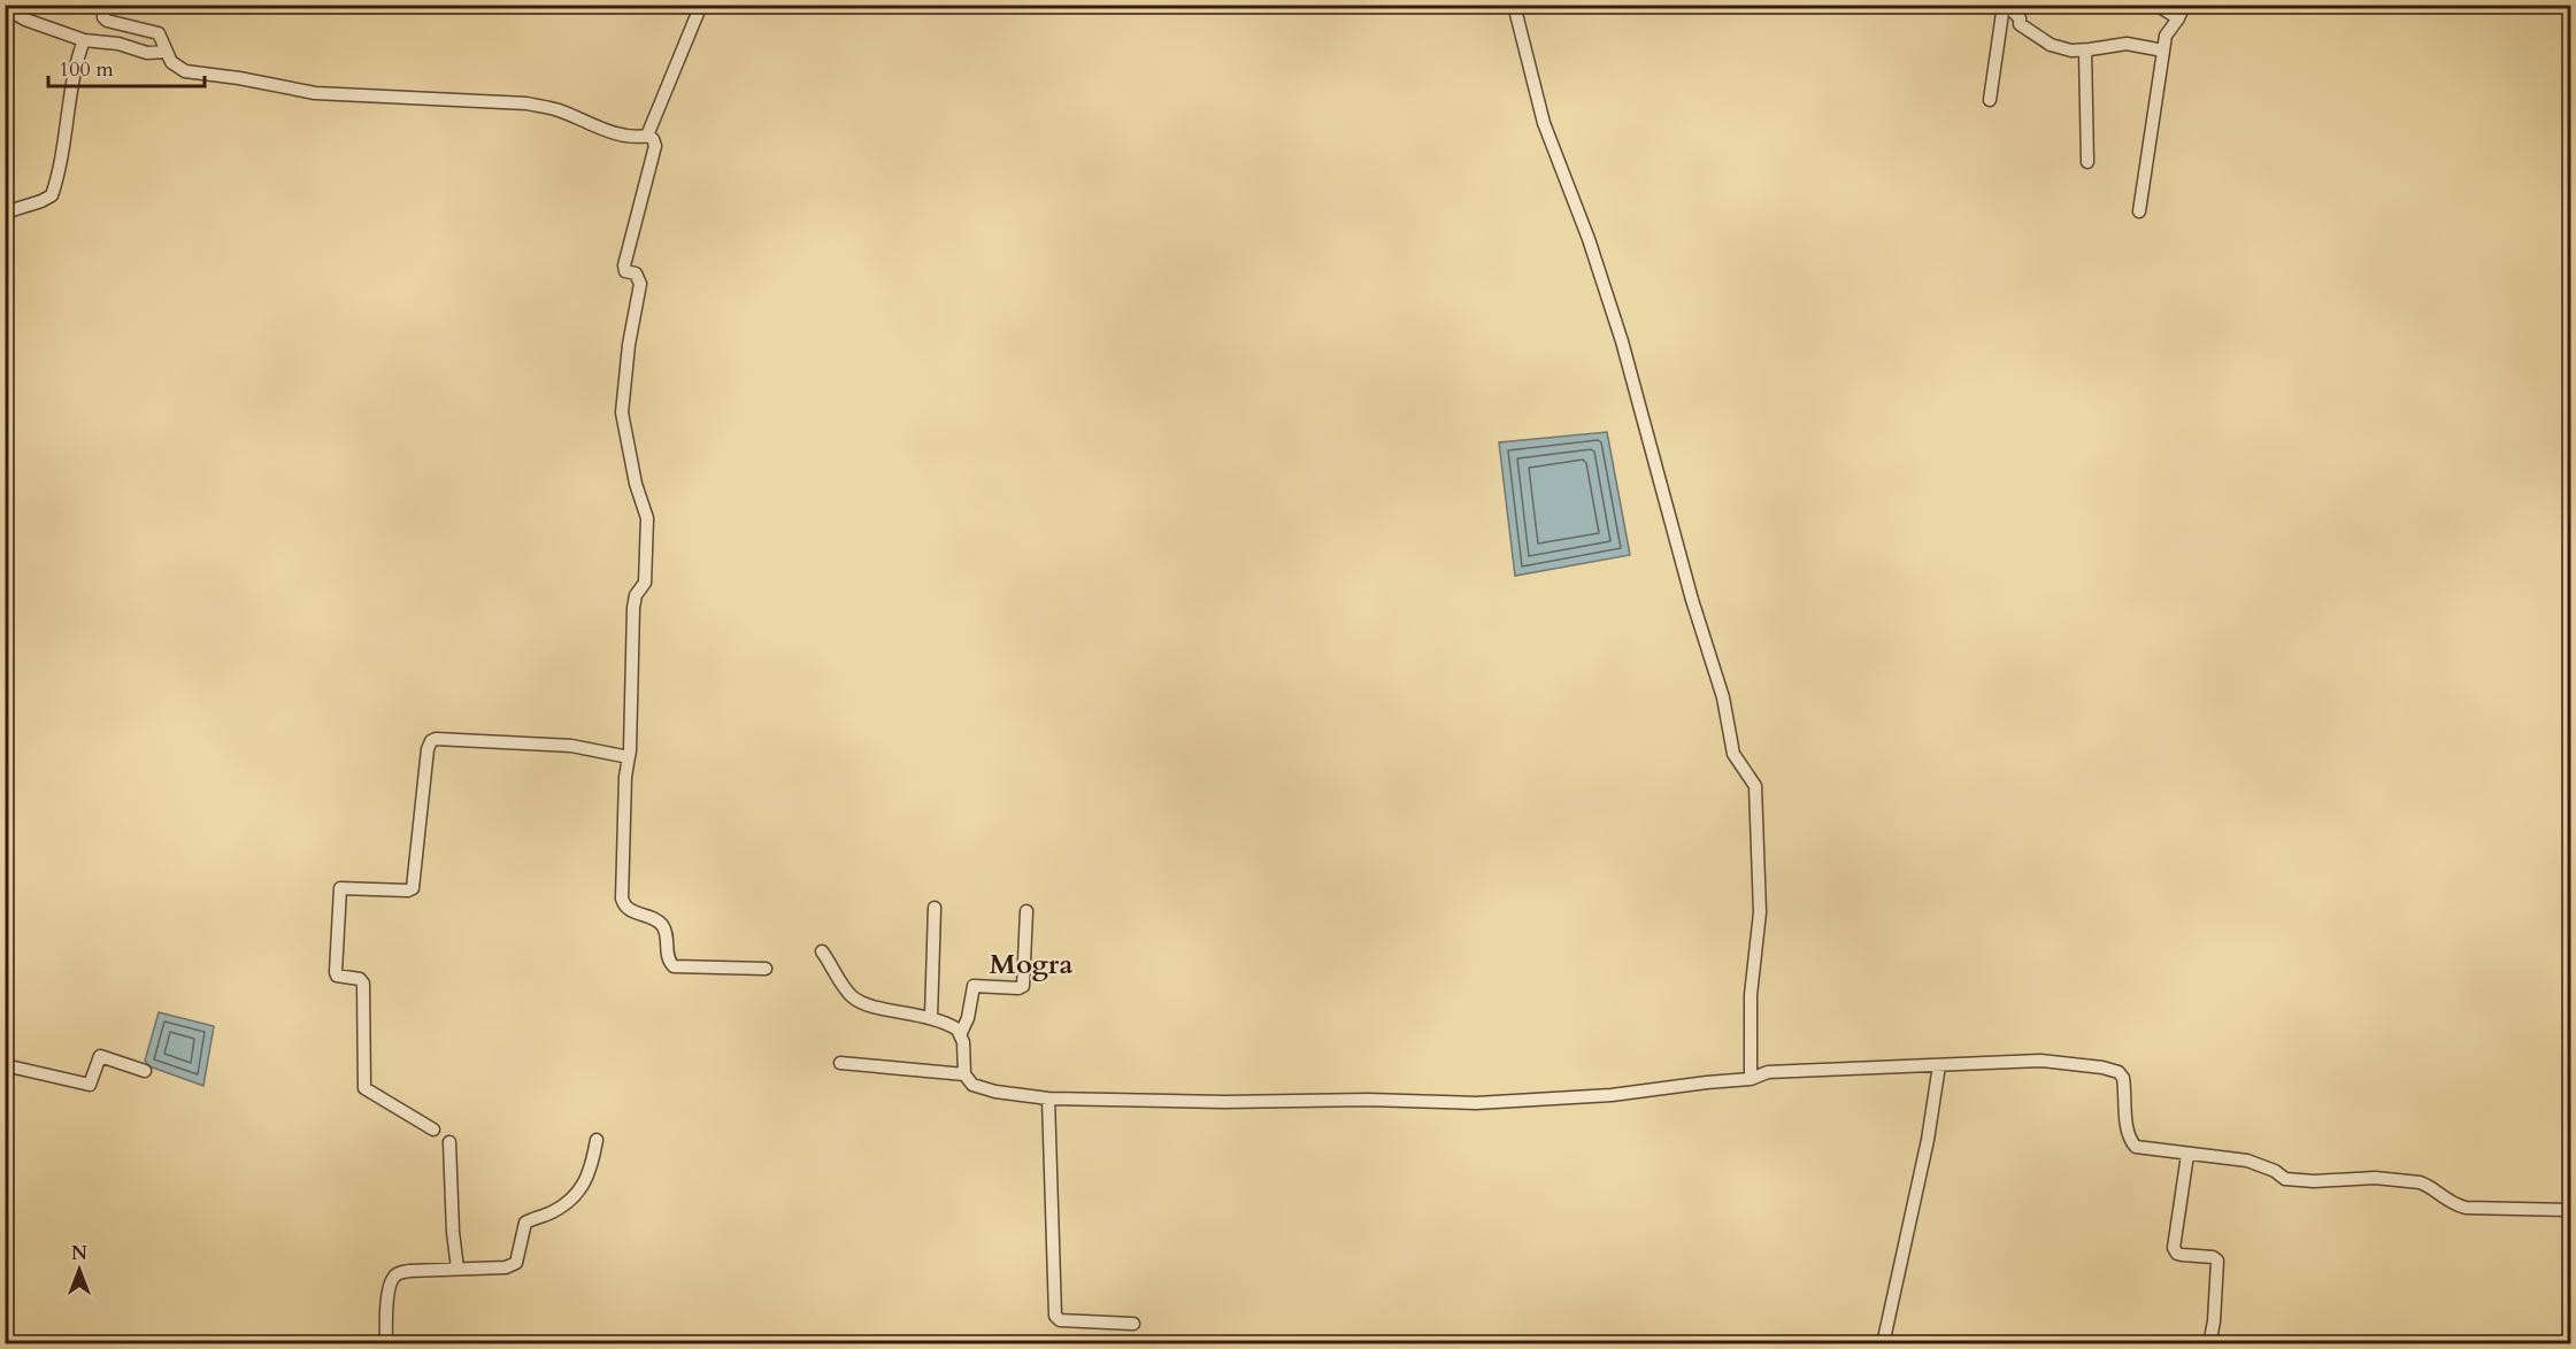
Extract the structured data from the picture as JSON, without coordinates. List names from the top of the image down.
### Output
{
  "districts": ["Mogra"],
  "scale_bar": "100 m",
  "north": "top"
}
